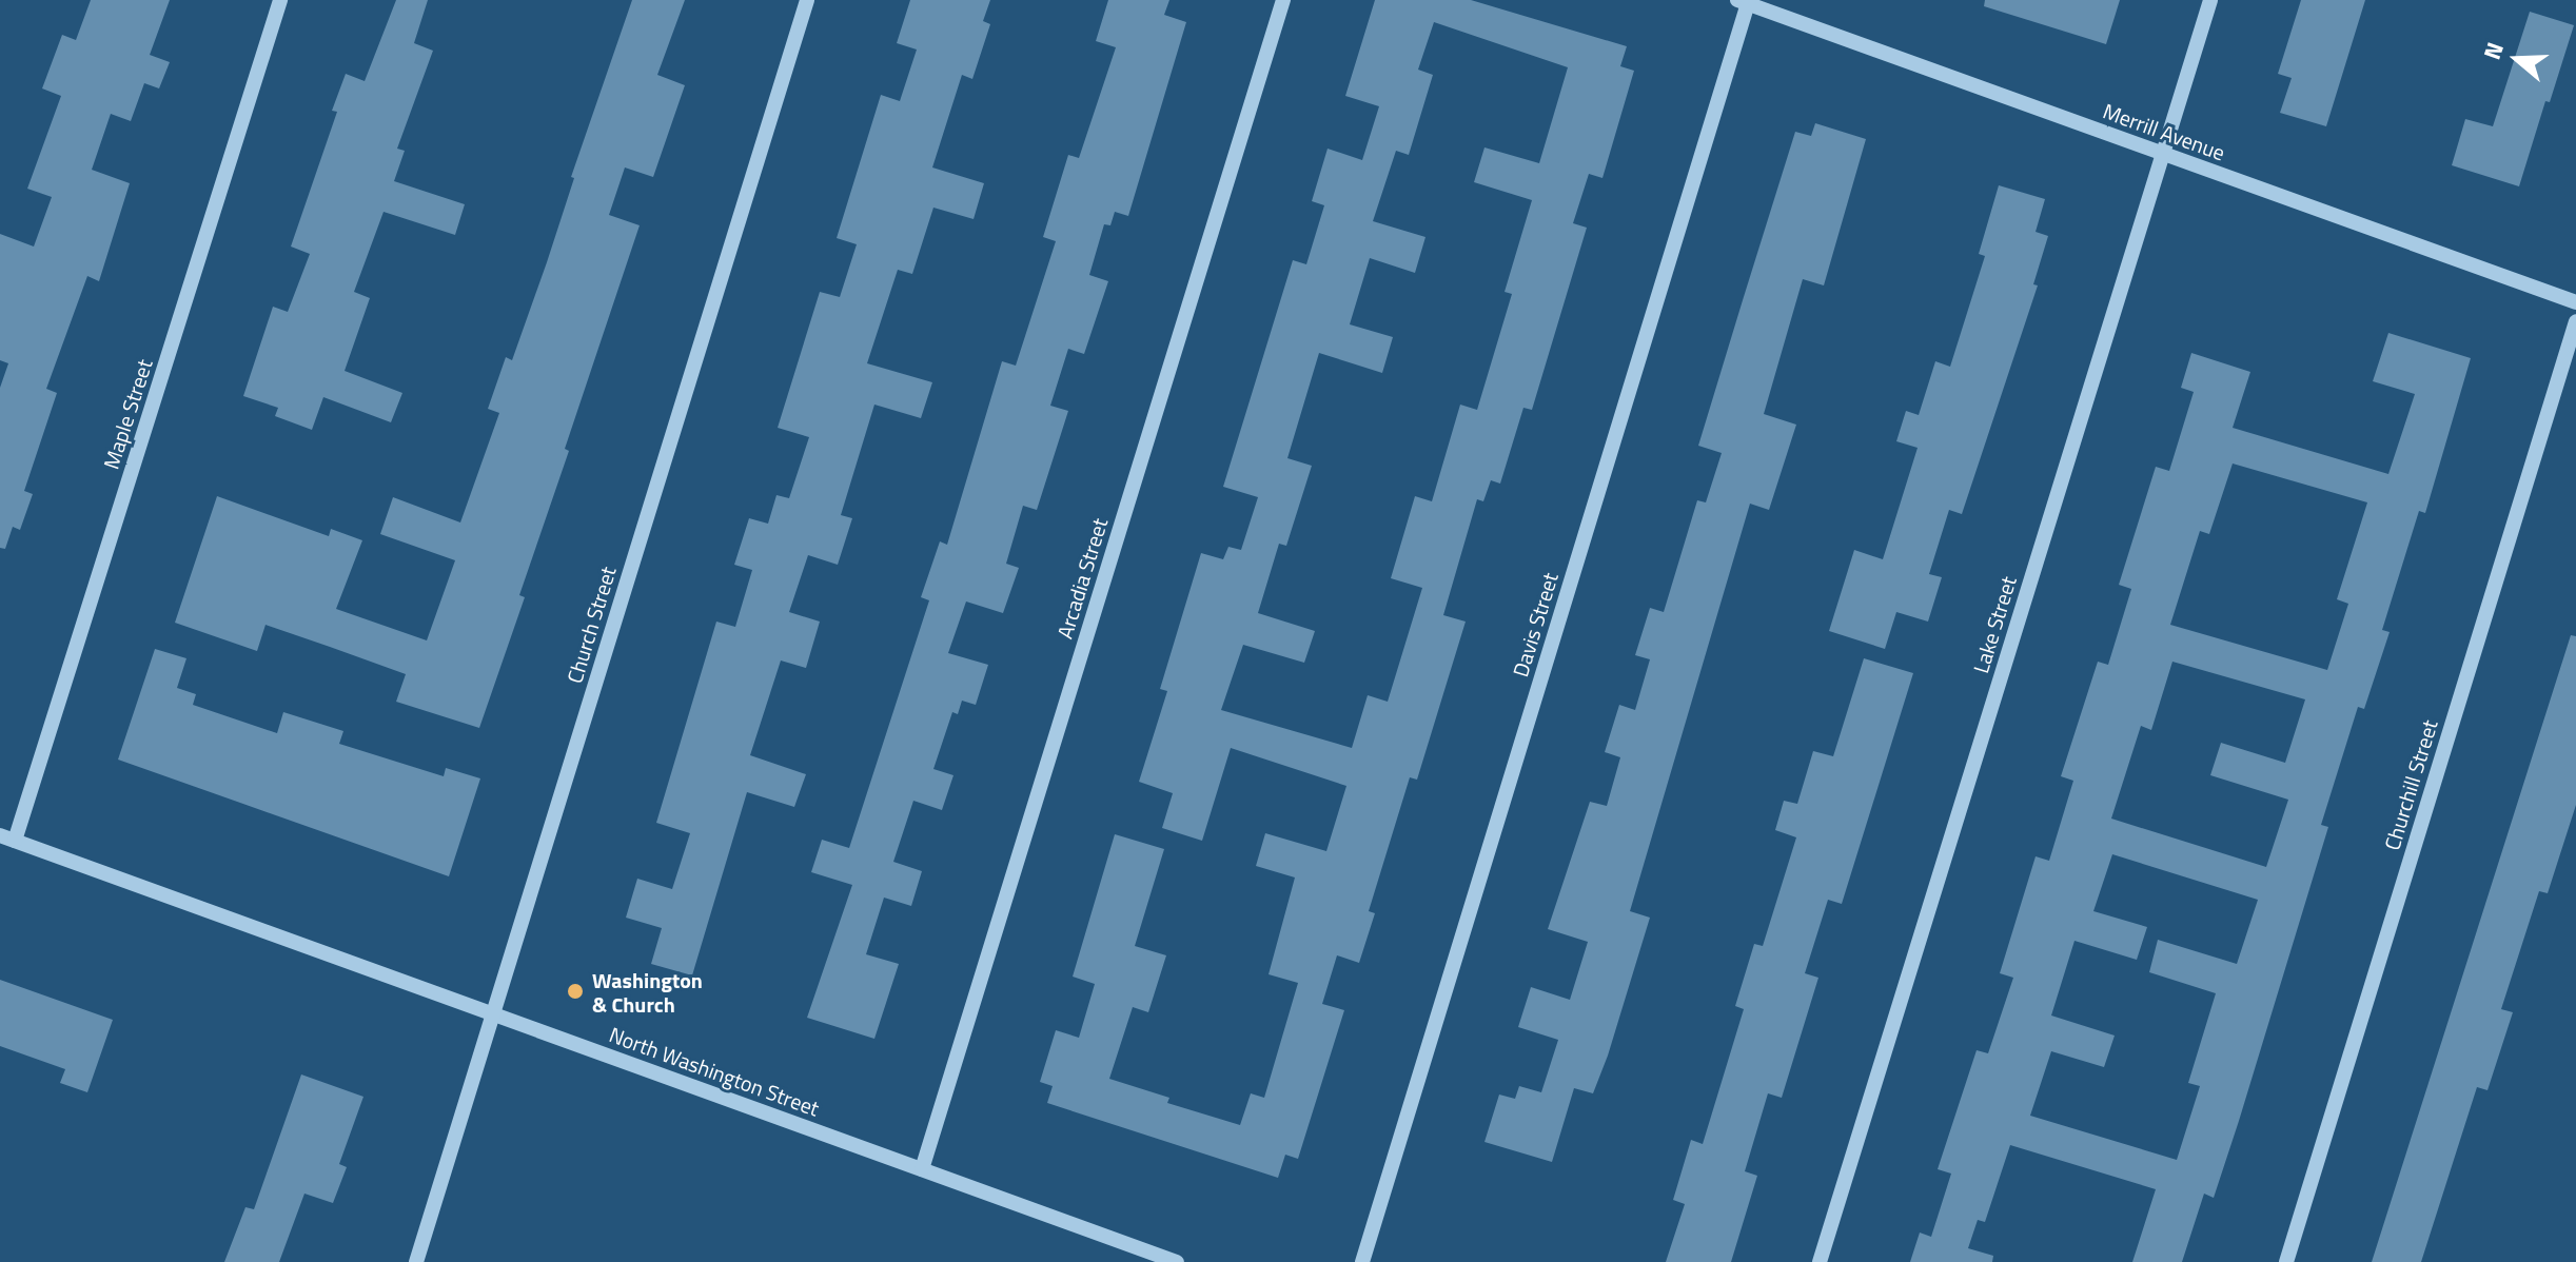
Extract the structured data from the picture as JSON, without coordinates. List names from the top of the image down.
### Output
{
  "streets": {
    "street": [
      "Merrill Avenue",
      "Maple Street",
      "Arcadia Street",
      "Church Street",
      "Davis Street",
      "Lake Street",
      "Churchill Street",
      "North Washington Street"
    ]
  },
  "crossings": [
    ["Merrill Avenue", "Davis Street"],
    ["Merrill Avenue", "Lake Street"],
    ["Maple Street", "North Washington Street"],
    ["Arcadia Street", "North Washington Street"],
    ["Church Street", "North Washington Street"]
  ],
  "places": ["Washington & Church"],
  "north": "left"
}
